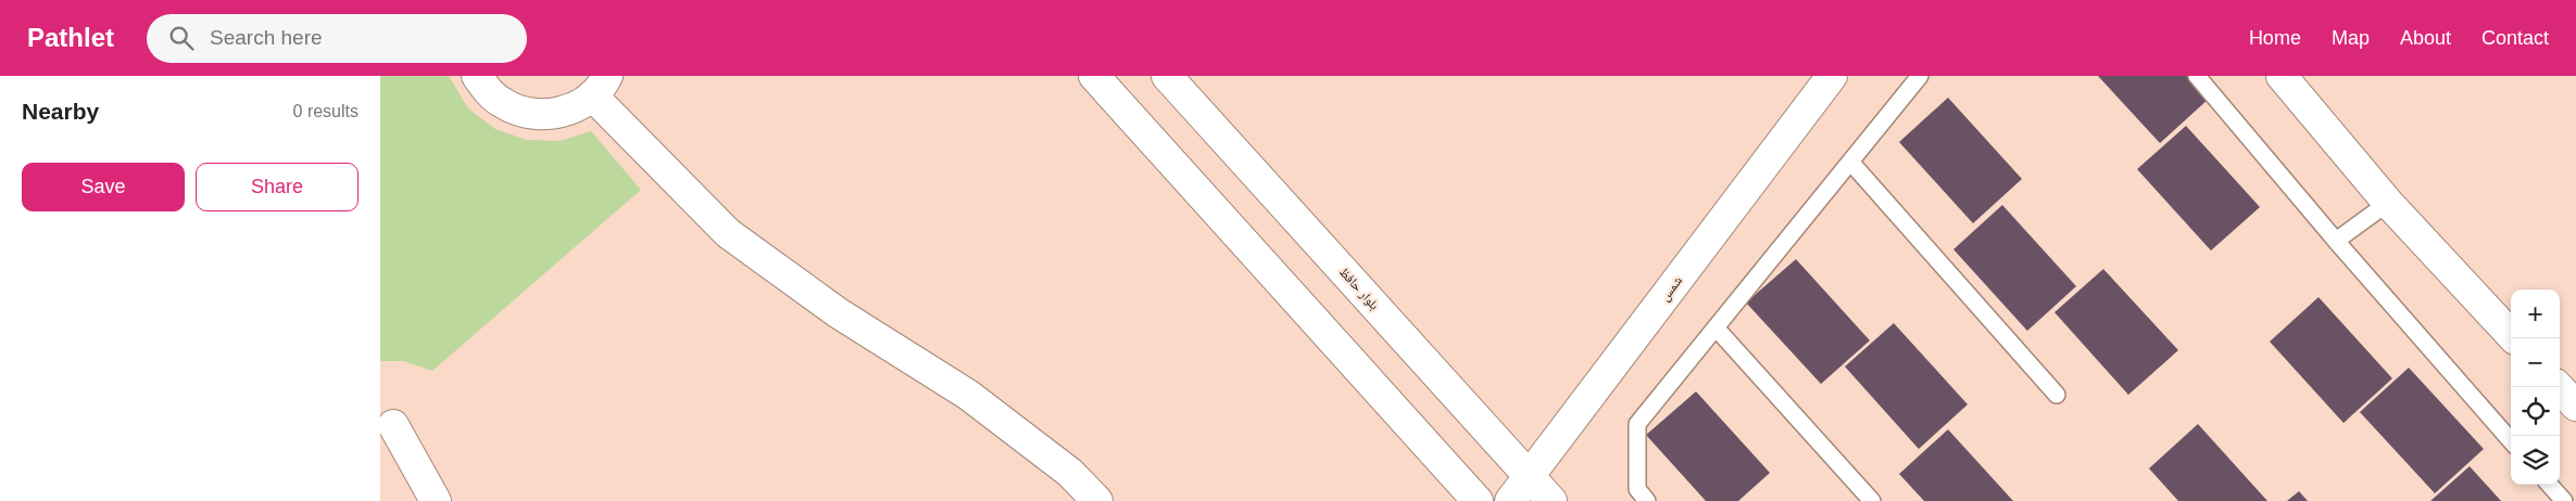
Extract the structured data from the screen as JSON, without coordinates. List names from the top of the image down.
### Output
{
  "streets": {
    "street": ["بلوار حافظ", "شمس"]
  },
  "crossings": [
    ["بلوار حافظ", "شمس"]
  ],
  "page": {
    "header": "Pathlet",
    "search": "Search here",
    "nav": [
      "Home",
      "Map",
      "About",
      "Contact"
    ],
    "heading": ["Nearby", "0 results"],
    "buttons": ["Save", "Share"],
    "map_buttons": ["+", "−"]
  }
}
